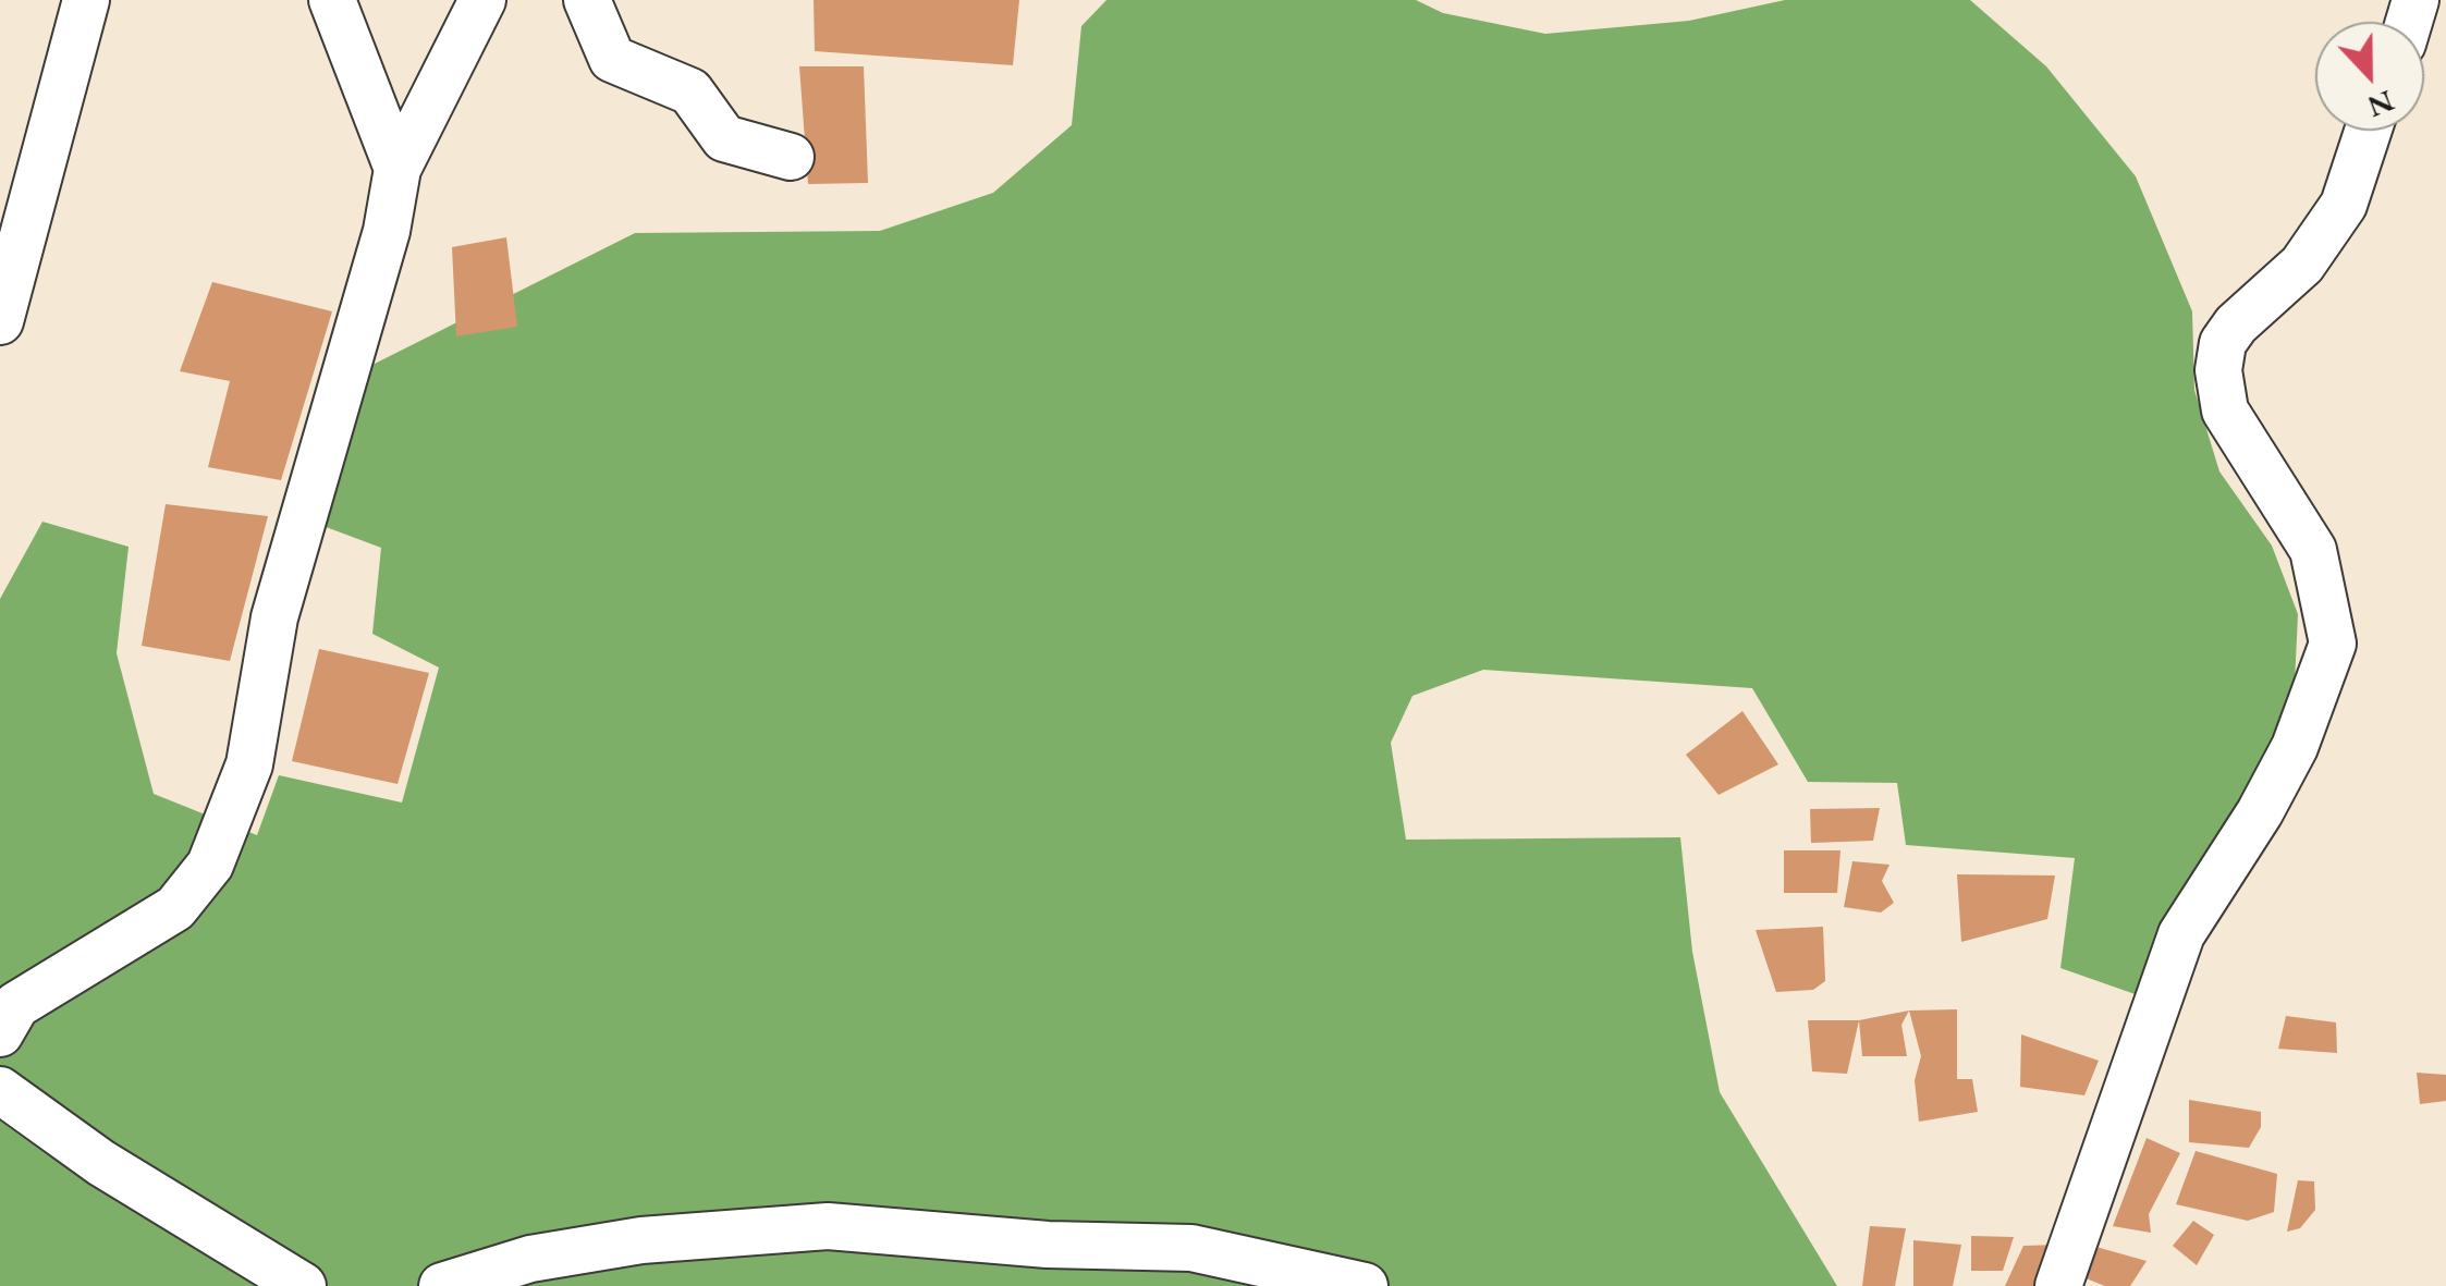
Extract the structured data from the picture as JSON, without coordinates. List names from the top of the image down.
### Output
{
  "north": "bottom"
}
